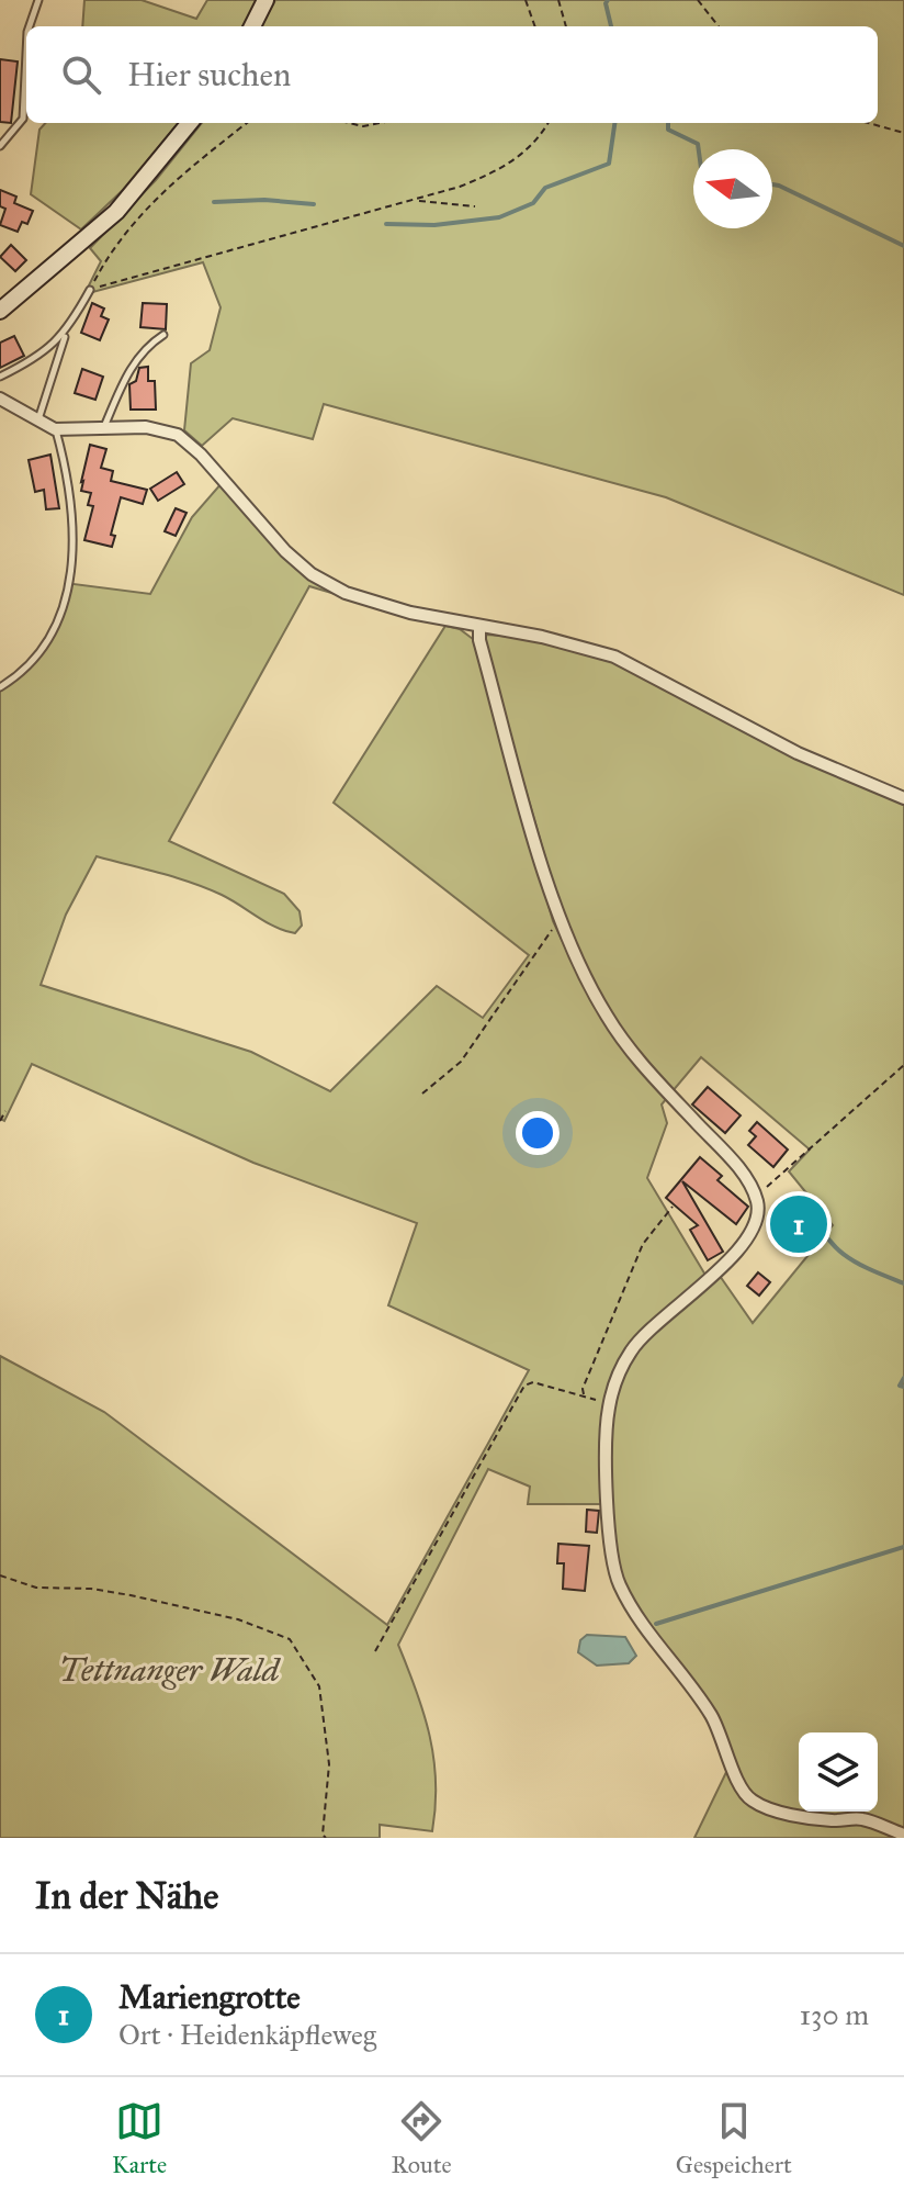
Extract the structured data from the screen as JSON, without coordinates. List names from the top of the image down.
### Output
{
  "parks": ["Tettnanger Wald"],
  "north": "left",
  "page": {
    "search": "Hier suchen",
    "pins": "1",
    "heading": "In der Nähe",
    "list": [
      {
        "mark": "1",
        "name": "Mariengrotte",
        "note": "Ort · Heidenkäpfleweg",
        "value": "130 m"
      }
    ],
    "nav": ["Karte", "Route", "Gespeichert"]
  }
}
